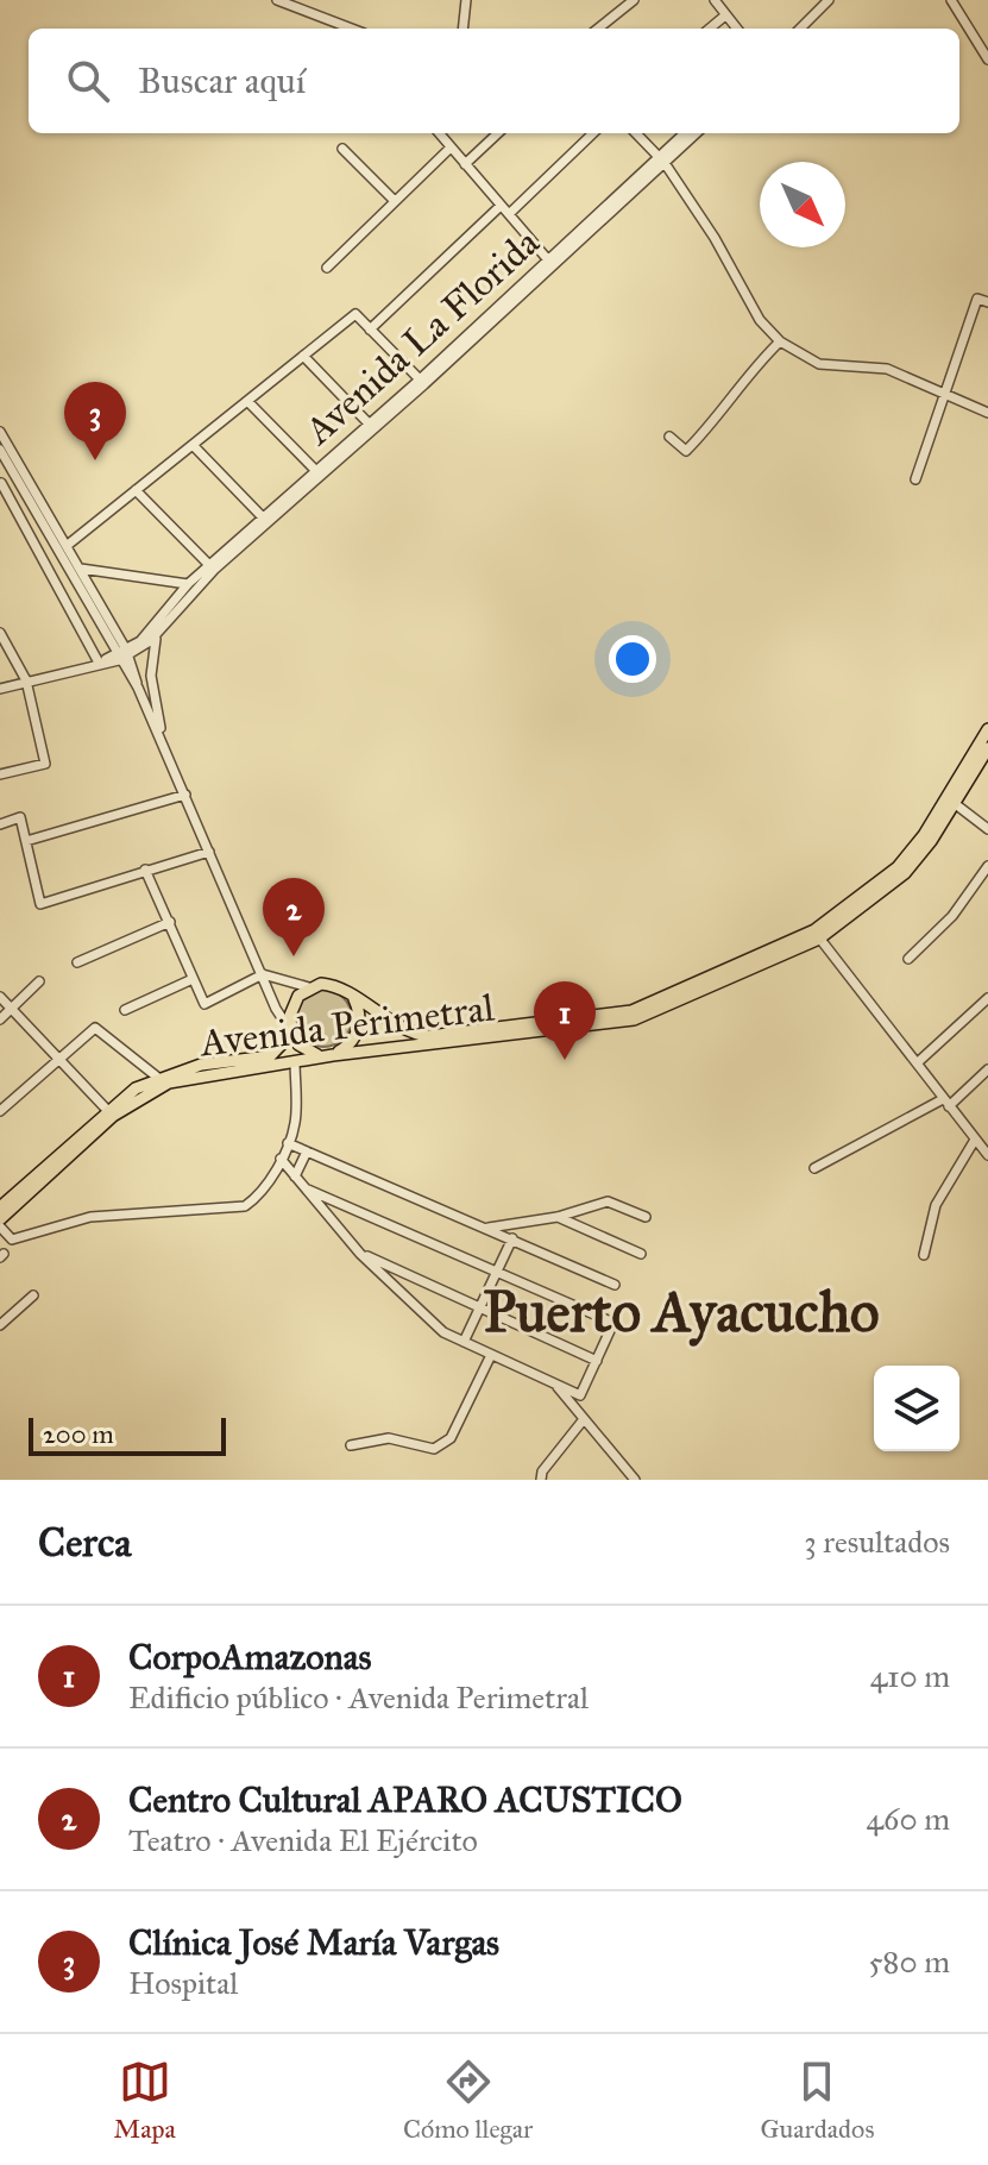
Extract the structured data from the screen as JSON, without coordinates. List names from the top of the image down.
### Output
{
  "streets": {
    "main road": ["Avenida Perimetral"],
    "street": ["Avenida La Florida"]
  },
  "districts": ["Puerto Ayacucho"],
  "scale_bar": "200 m",
  "north": "bottom right",
  "page": {
    "search": "Buscar aquí",
    "pins": ["3", "2", "1"],
    "scale": "200 m",
    "heading": ["Cerca", "3 resultados"],
    "list": [
      {
        "mark": "1",
        "name": "CorpoAmazonas",
        "note": "Edificio público · Avenida Perimetral",
        "value": "410 m"
      },
      {
        "mark": "2",
        "name": "Centro Cultural APARO ACUSTICO",
        "note": "Teatro · Avenida El Ejército",
        "value": "460 m"
      },
      {
        "mark": "3",
        "name": "Clínica José María Vargas",
        "note": "Hospital",
        "value": "580 m"
      }
    ],
    "nav": ["Mapa", "Cómo llegar", "Guardados"]
  }
}
